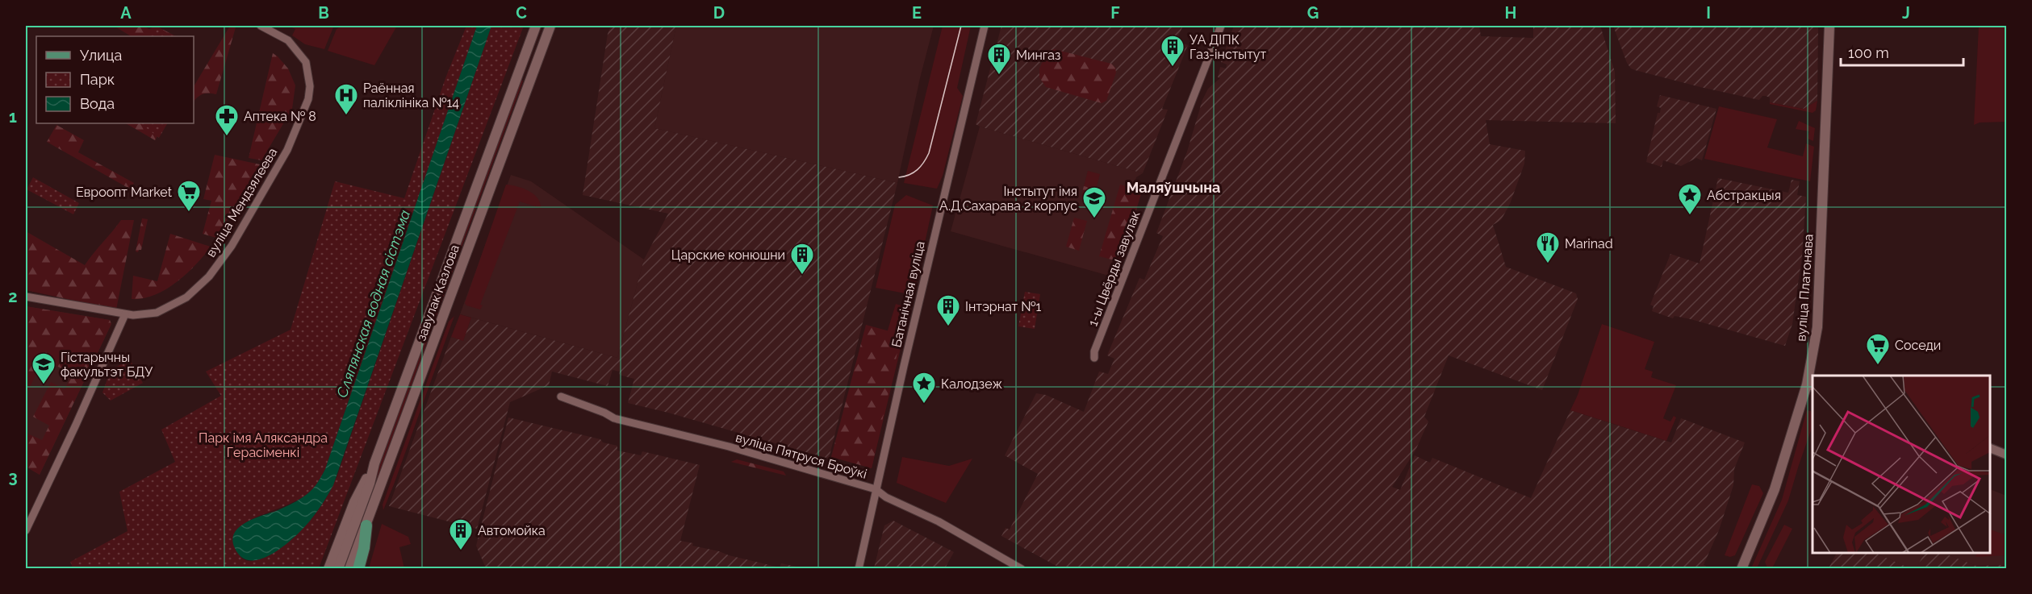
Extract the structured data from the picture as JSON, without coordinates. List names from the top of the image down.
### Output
{
  "streets": {
    "main road": ["вуліца Платонава", "завулак Казлова"],
    "street": [
      "вуліца Мендзялеева",
      "1-ы Цвёрды завулак",
      "Батанічная вуліца",
      "вуліца Пятруся Броўкі"
    ]
  },
  "crossings": [
    ["Батанічная вуліца", "вуліца Пятруся Броўкі"]
  ],
  "districts": ["Маляўшчына"],
  "water": ["Сляпянская водная сістэма"],
  "parks": ["Парк імя Аляксандра Герасіменкі"],
  "places": {
    "building": [
      "УА ДІПК Газ-інстытут",
      "Мингаз",
      "Царские конюшни",
      "Інтэрнат №1",
      "Автомойка"
    ],
    "hospital": ["Раённая паліклініка №14"],
    "pharmacy": ["Аптека № 8"],
    "supermarket": ["Евроопт Market", "Соседи"],
    "place": ["Абстракцыя", "Калодзеж"],
    "school or university": ["Інстытут імя А.Д.Сахарава 2 корпус", "Гістарычны факультэт БДУ"],
    "restaurant": ["Marinad"]
  },
  "legend": ["Улица", "Парк", "Вода"],
  "scale_bar": "100 m",
  "grid": {
    "columns": [
      "A",
      "B",
      "C",
      "D",
      "E",
      "F",
      "G",
      "H",
      "I",
      "J"
    ],
    "rows": ["1", "2", "3"]
  }
}
